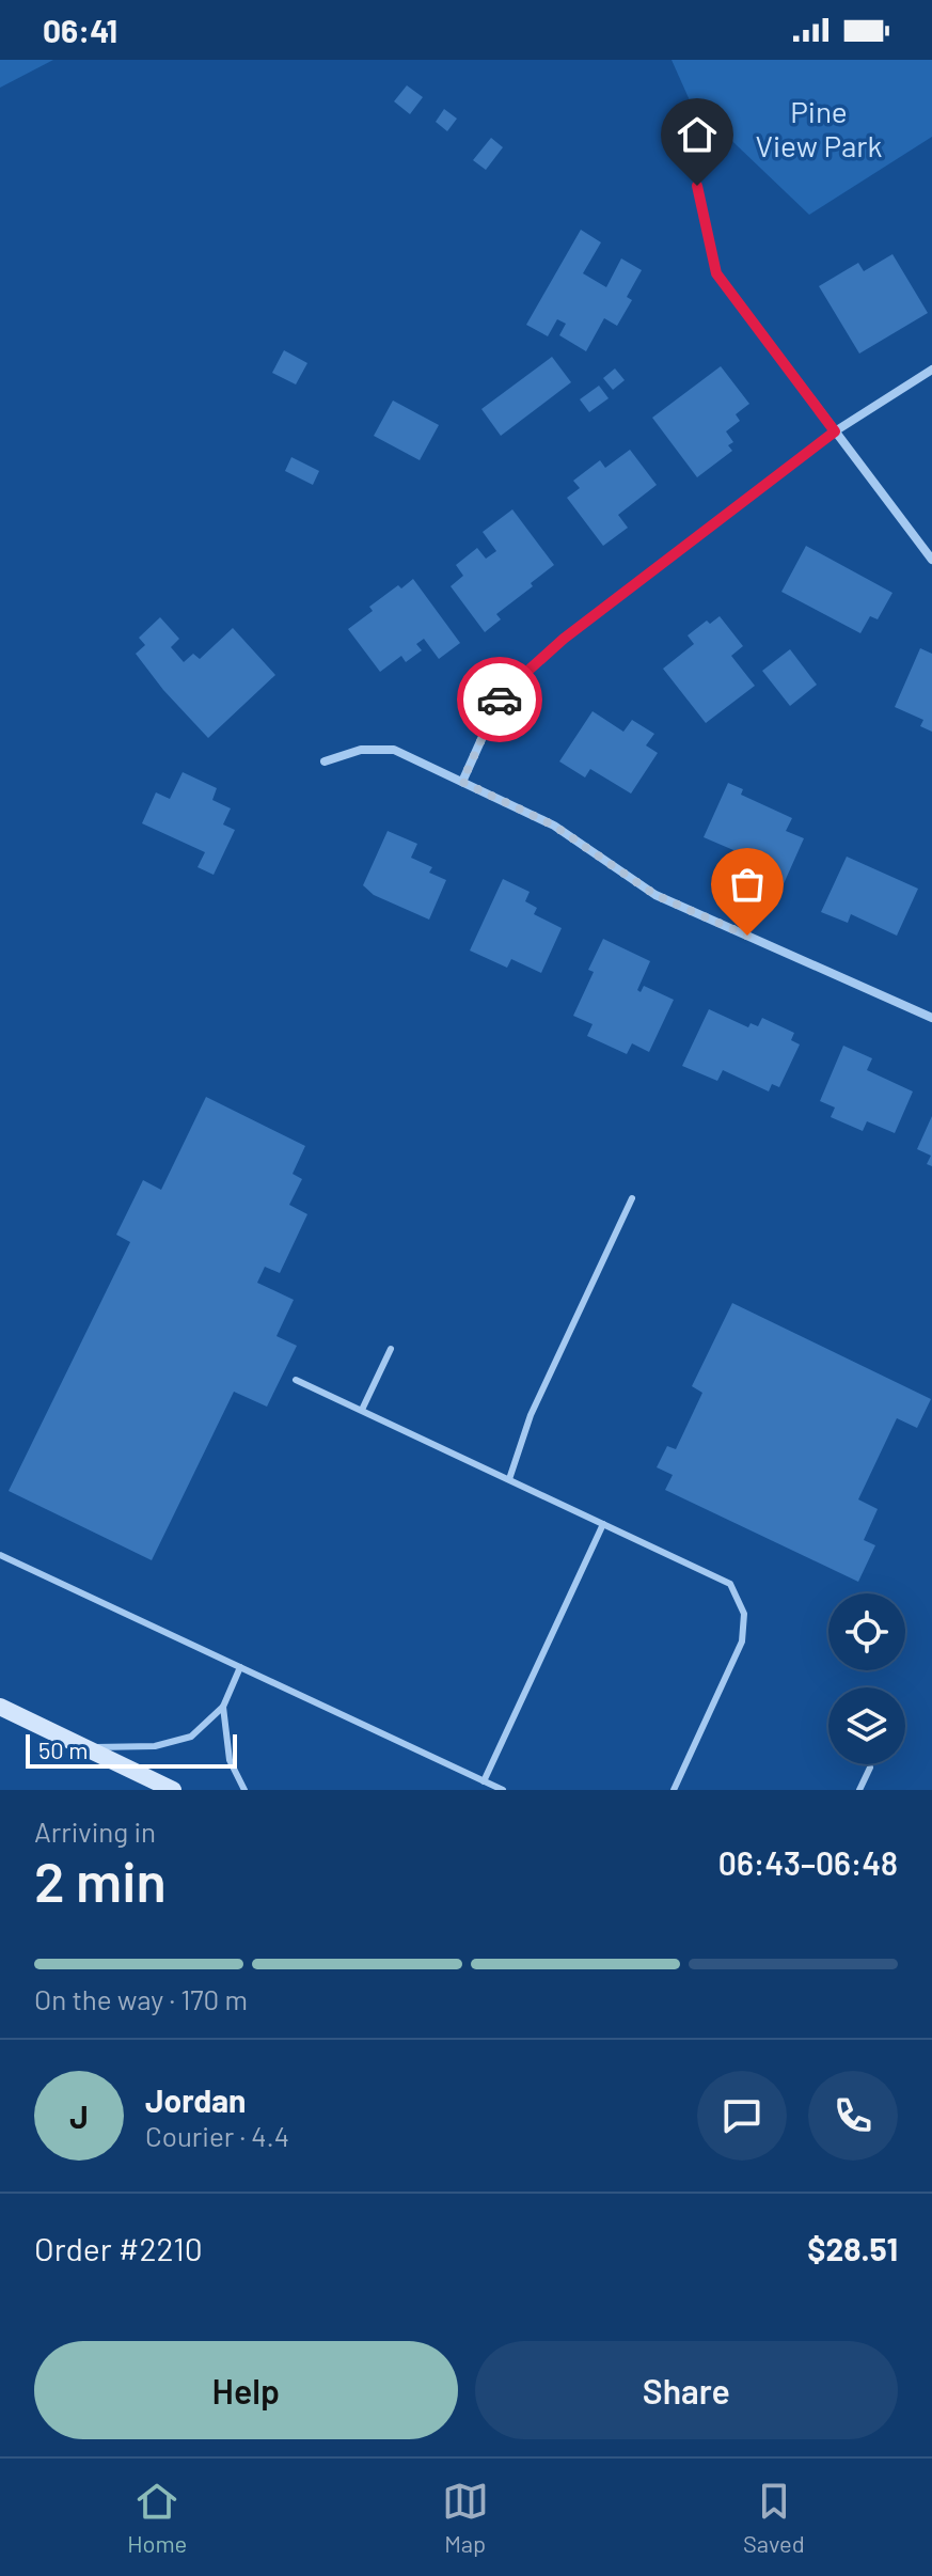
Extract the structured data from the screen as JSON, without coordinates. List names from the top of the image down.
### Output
{
  "parks": ["Pine View Park"],
  "scale_bar": "50 m",
  "page": {
    "status": "06:41",
    "scale": "50 m",
    "heading": ["2 min", "Arriving in", "06:43–06:48"],
    "panel": [
      "Jordan",
      "Courier · 4.4",
      "Order #2210",
      "$28.51"
    ],
    "bar": "On the way · 170 m",
    "round": "J",
    "buttons": ["Help", "Share"],
    "tabs": ["Home", "Map", "Saved"]
  }
}
